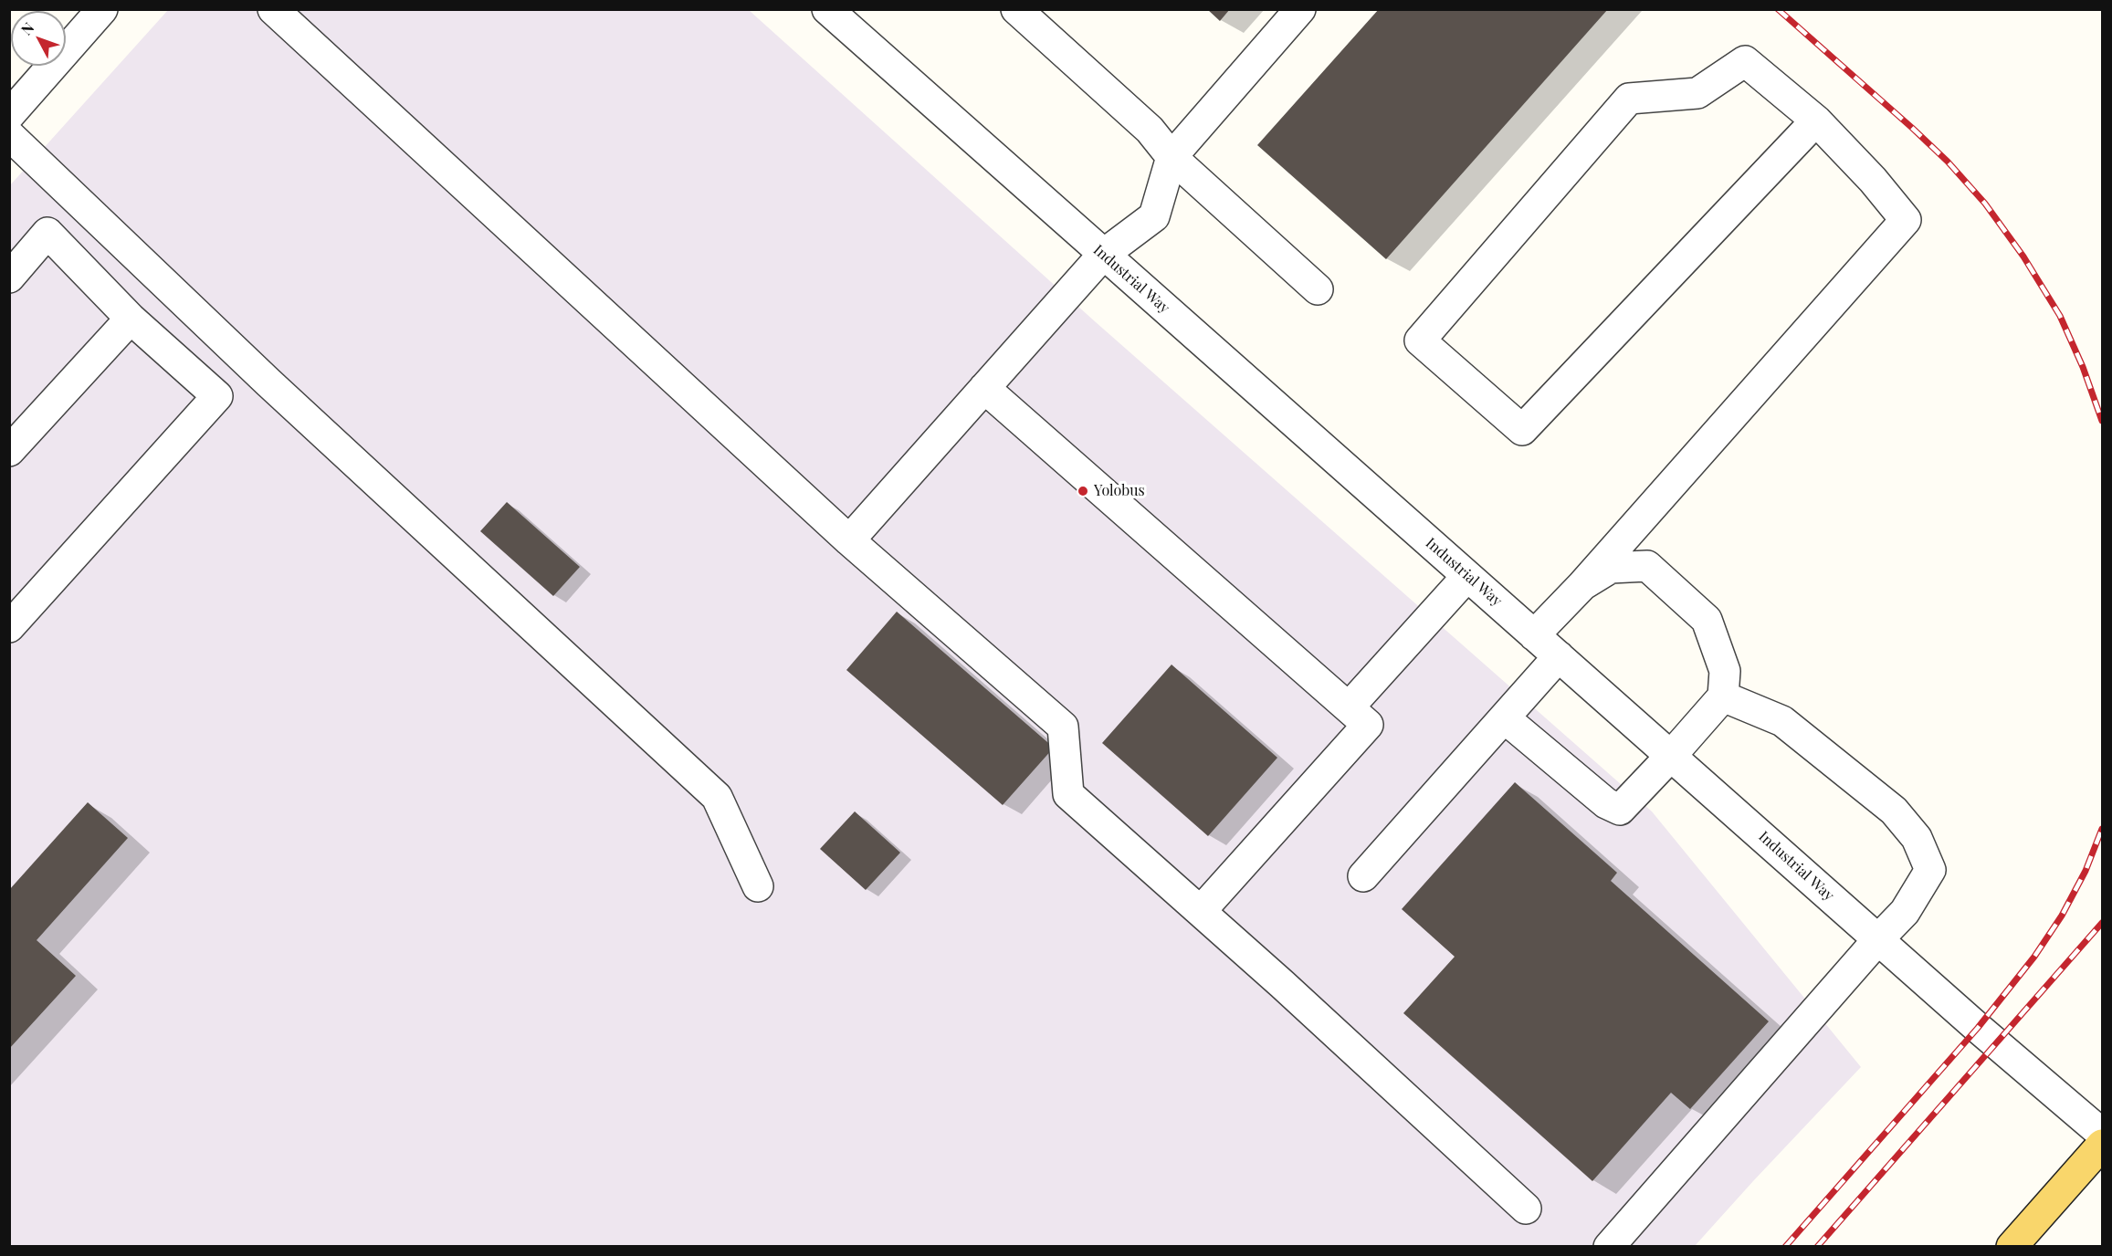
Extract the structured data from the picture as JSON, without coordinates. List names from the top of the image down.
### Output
{
  "streets": {
    "street": ["Industrial Way"]
  },
  "places": ["Yolobus"],
  "north": "top left"
}
